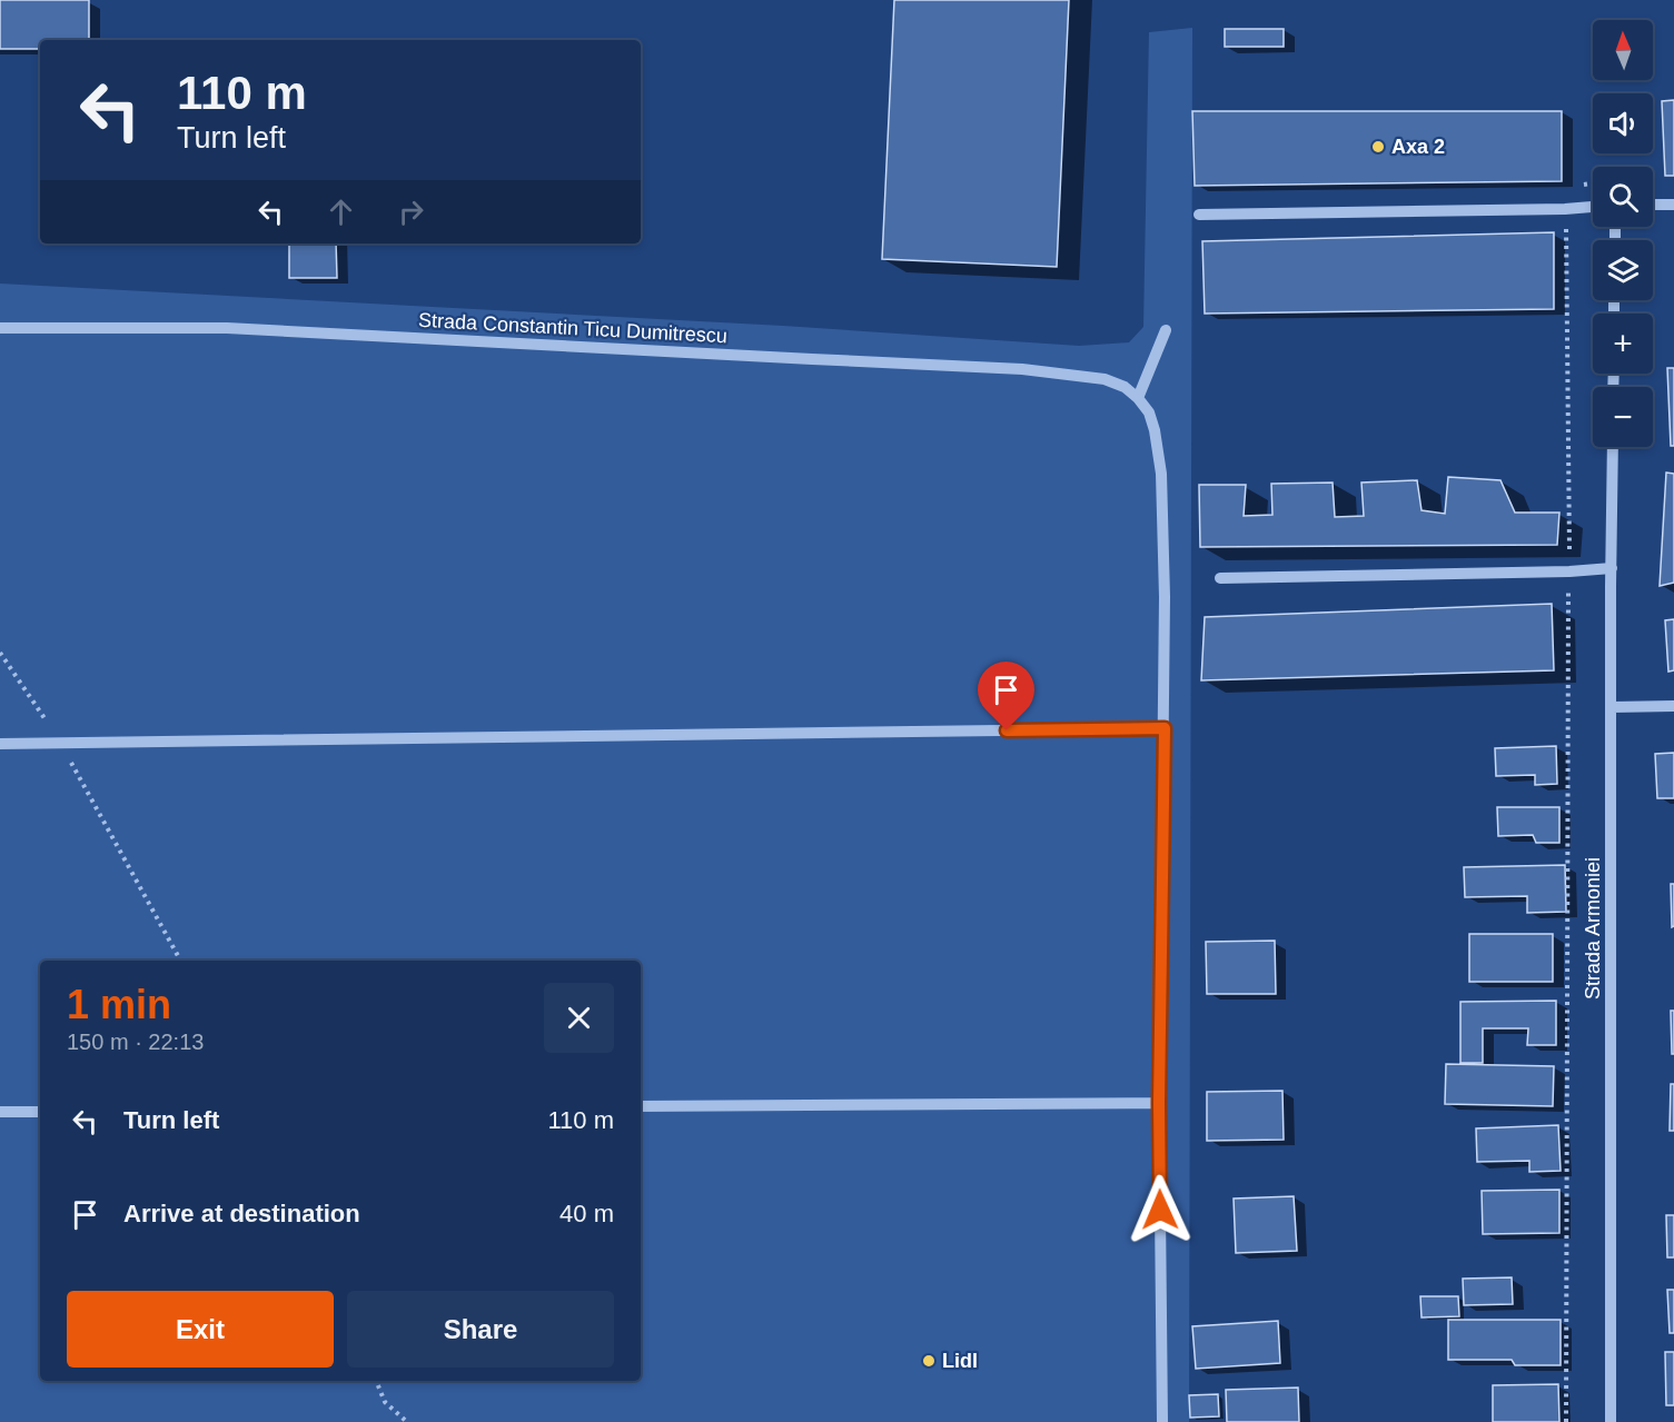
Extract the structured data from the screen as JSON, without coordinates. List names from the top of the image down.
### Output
{
  "streets": {
    "street": ["Strada Constantin Ticu Dumitrescu", "Strada Armoniei"]
  },
  "places": ["Axa 2", "Lidl"],
  "north": "top",
  "page": {
    "map_buttons": ["+", "−"],
    "turn": ["110 m", "Turn left"],
    "heading": ["1 min", "150 m · 22:13"],
    "list": [
      {
        "name": "Turn left",
        "value": "110 m"
      },
      {
        "name": "Arrive at destination",
        "value": "40 m"
      }
    ],
    "buttons": ["Exit", "Share"]
  }
}
